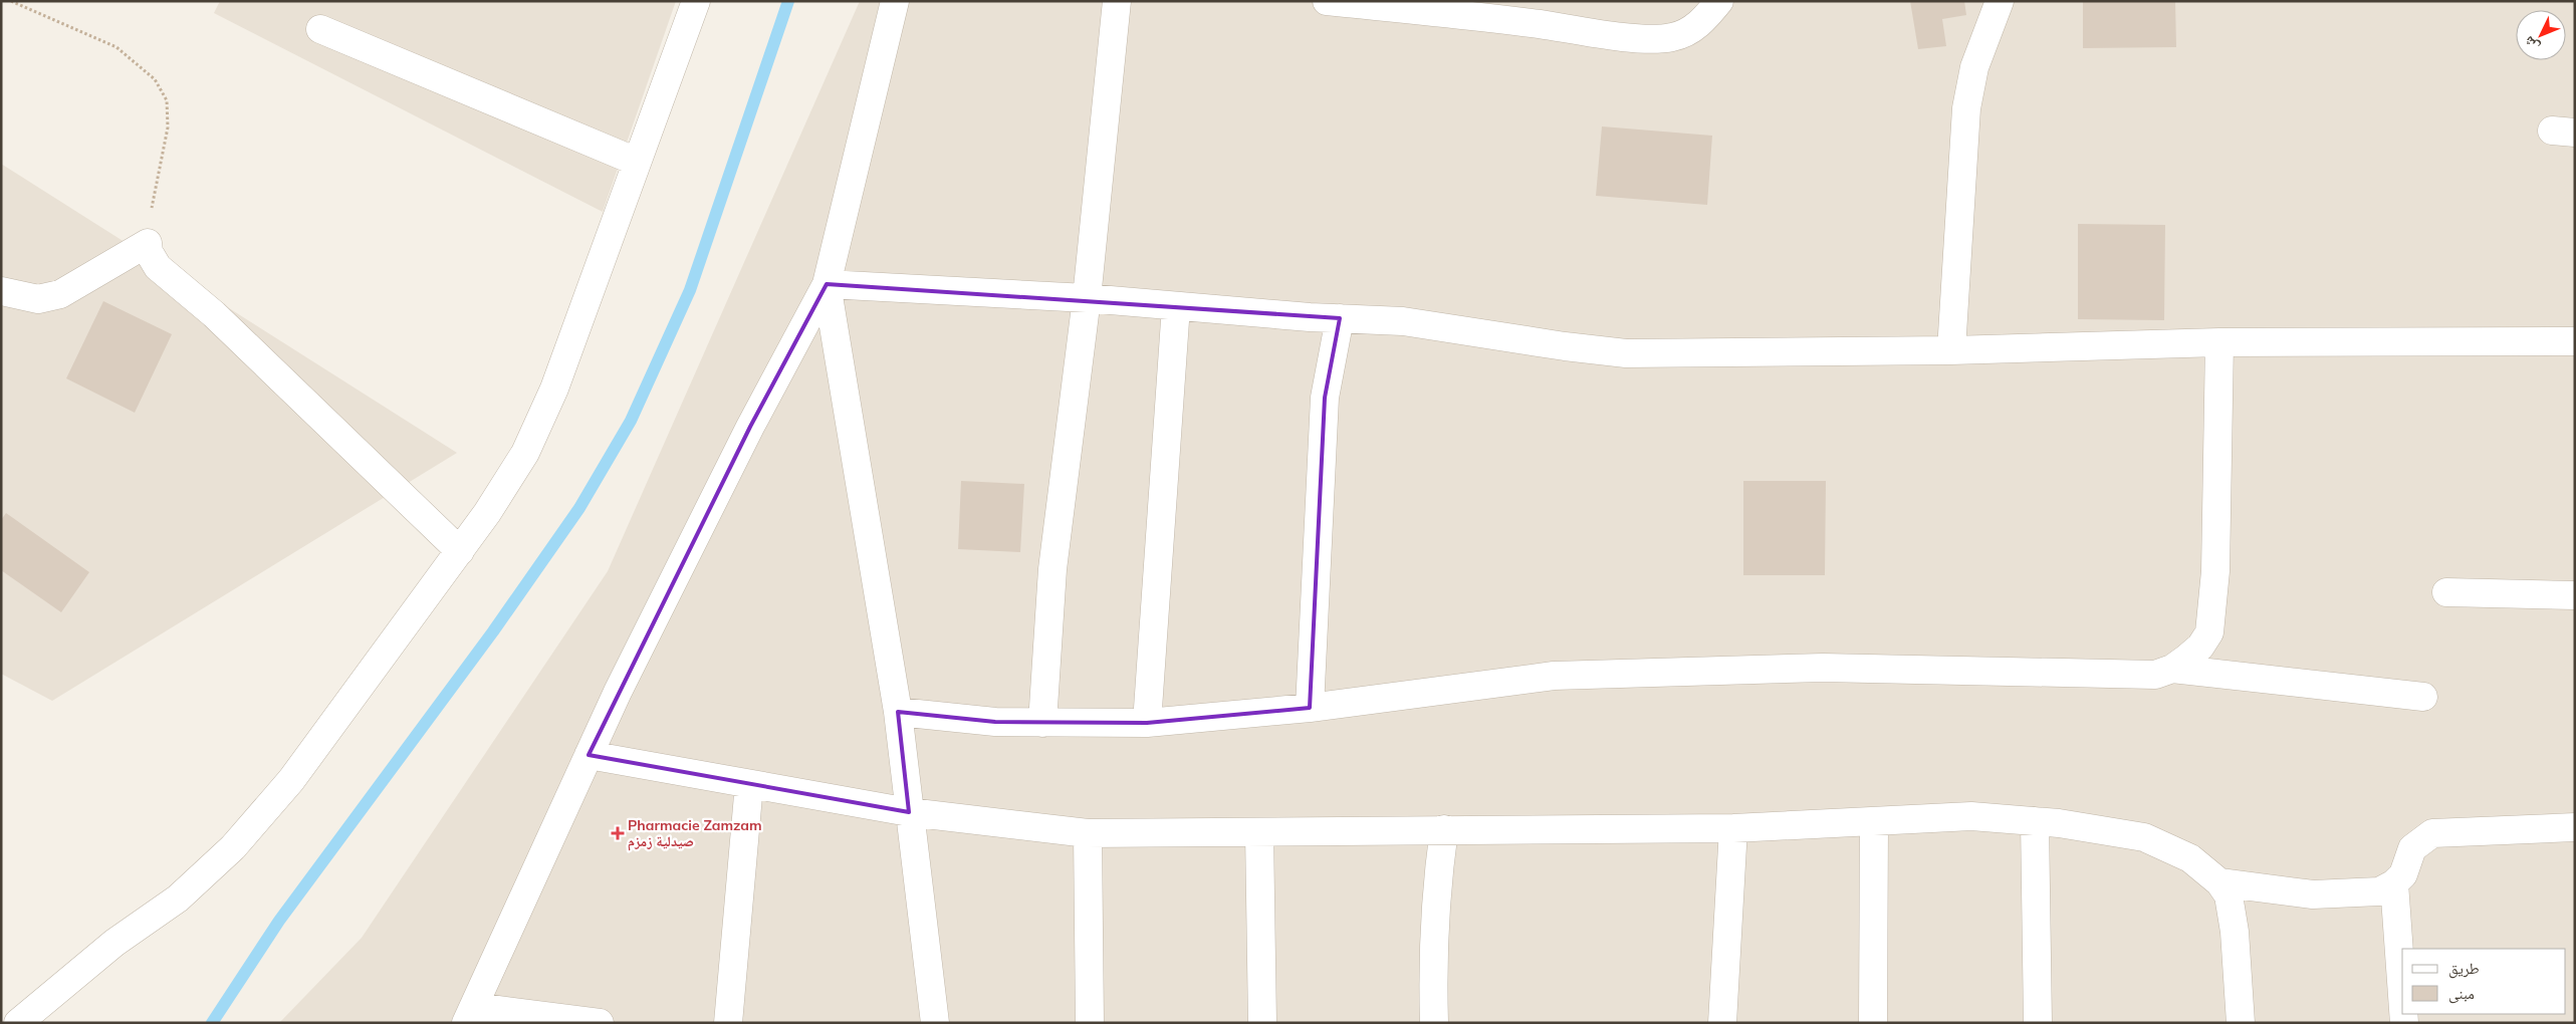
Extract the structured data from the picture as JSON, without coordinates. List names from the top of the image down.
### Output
{
  "places": {
    "health": ["Pharmacie Zamzam صيدلية زمزم"]
  },
  "legend": ["طريق", "مبنى"],
  "north": "bottom left"
}
